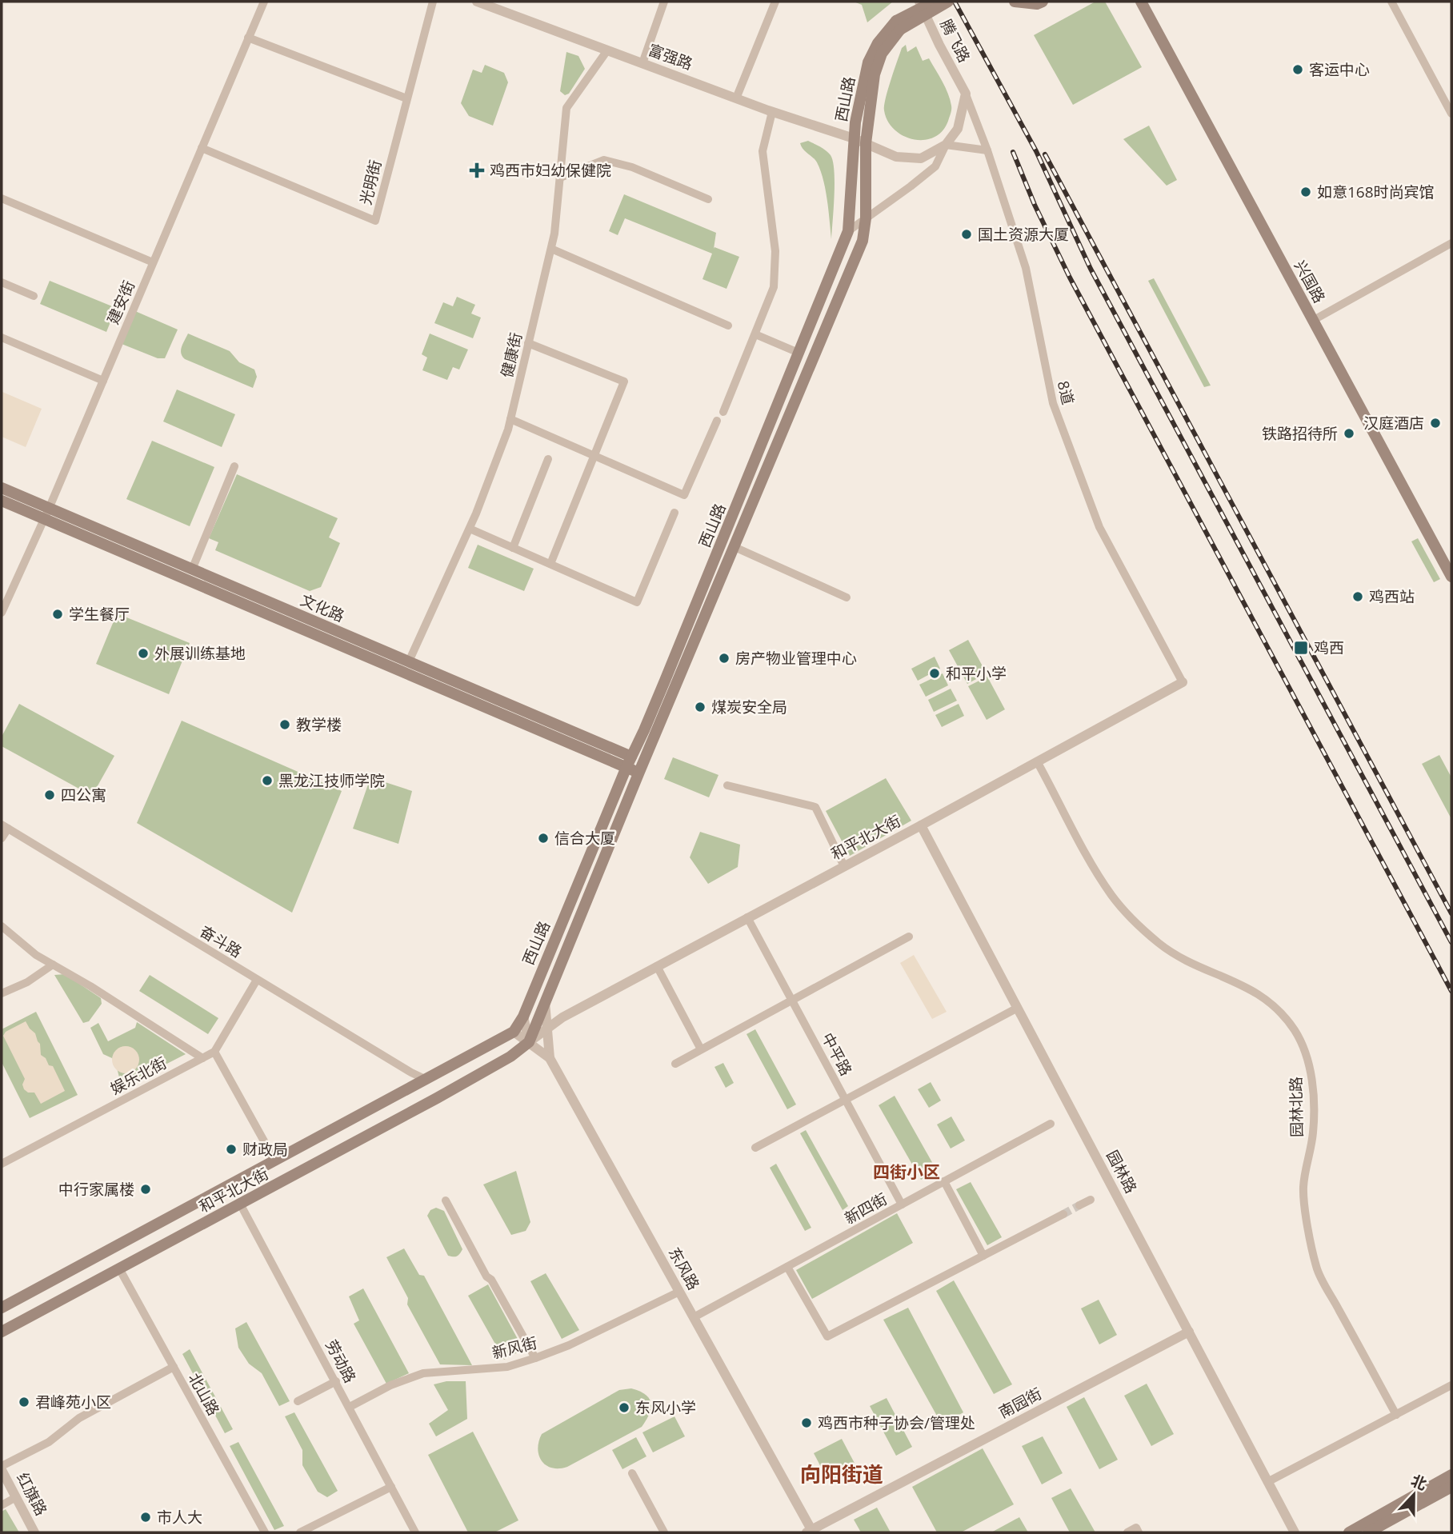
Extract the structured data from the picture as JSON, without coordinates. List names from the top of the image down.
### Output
{
  "streets": {
    "main road": [
      "西山路",
      "兴国路",
      "文化路",
      "和平北大街"
    ],
    "street": [
      "腾飞路",
      "富强路",
      "光明街",
      "建安街",
      "健康街",
      "8道",
      "奋斗路",
      "中平路",
      "娱乐北街",
      "园林北路",
      "园林路",
      "新四街",
      "东风路",
      "新风街",
      "劳动路",
      "北山路",
      "南园街",
      "红旗路"
    ]
  },
  "crossings": [
    ["腾飞路", "8道"],
    ["富强路", "西山路"],
    ["富强路", "健康街"],
    ["西山路", "文化路"],
    ["西山路", "和平北大街"],
    ["西山路", "东风路"],
    ["光明街", "建安街"],
    ["建安街", "文化路"],
    ["健康街", "文化路"],
    ["8道", "和平北大街"],
    ["和平北大街", "奋斗路"],
    ["和平北大街", "中平路"],
    ["和平北大街", "园林北路"],
    ["和平北大街", "园林路"],
    ["和平北大街", "东风路"],
    ["和平北大街", "劳动路"],
    ["和平北大街", "北山路"],
    ["中平路", "新四街"],
    ["园林路", "南园街"],
    ["新四街", "东风路"],
    ["东风路", "新风街"],
    ["东风路", "南园街"],
    ["新风街", "劳动路"]
  ],
  "districts": ["四街小区", "向阳街道"],
  "places": {
    "other": [
      "客运中心",
      "如意168时尚宾馆",
      "国土资源大厦",
      "汉庭酒店",
      "铁路招待所",
      "鸡西站",
      "学生餐厅",
      "外展训练基地",
      "房产物业管理中心",
      "和平小学",
      "煤炭安全局",
      "教学楼",
      "黑龙江技师学院",
      "四公寓",
      "信合大厦",
      "财政局",
      "中行家属楼",
      "君峰苑小区",
      "东风小学",
      "鸡西市种子协会/管理处",
      "市人大"
    ],
    "health": ["鸡西市妇幼保健院"],
    "transit": ["鸡西"]
  },
  "north": "top"
}
